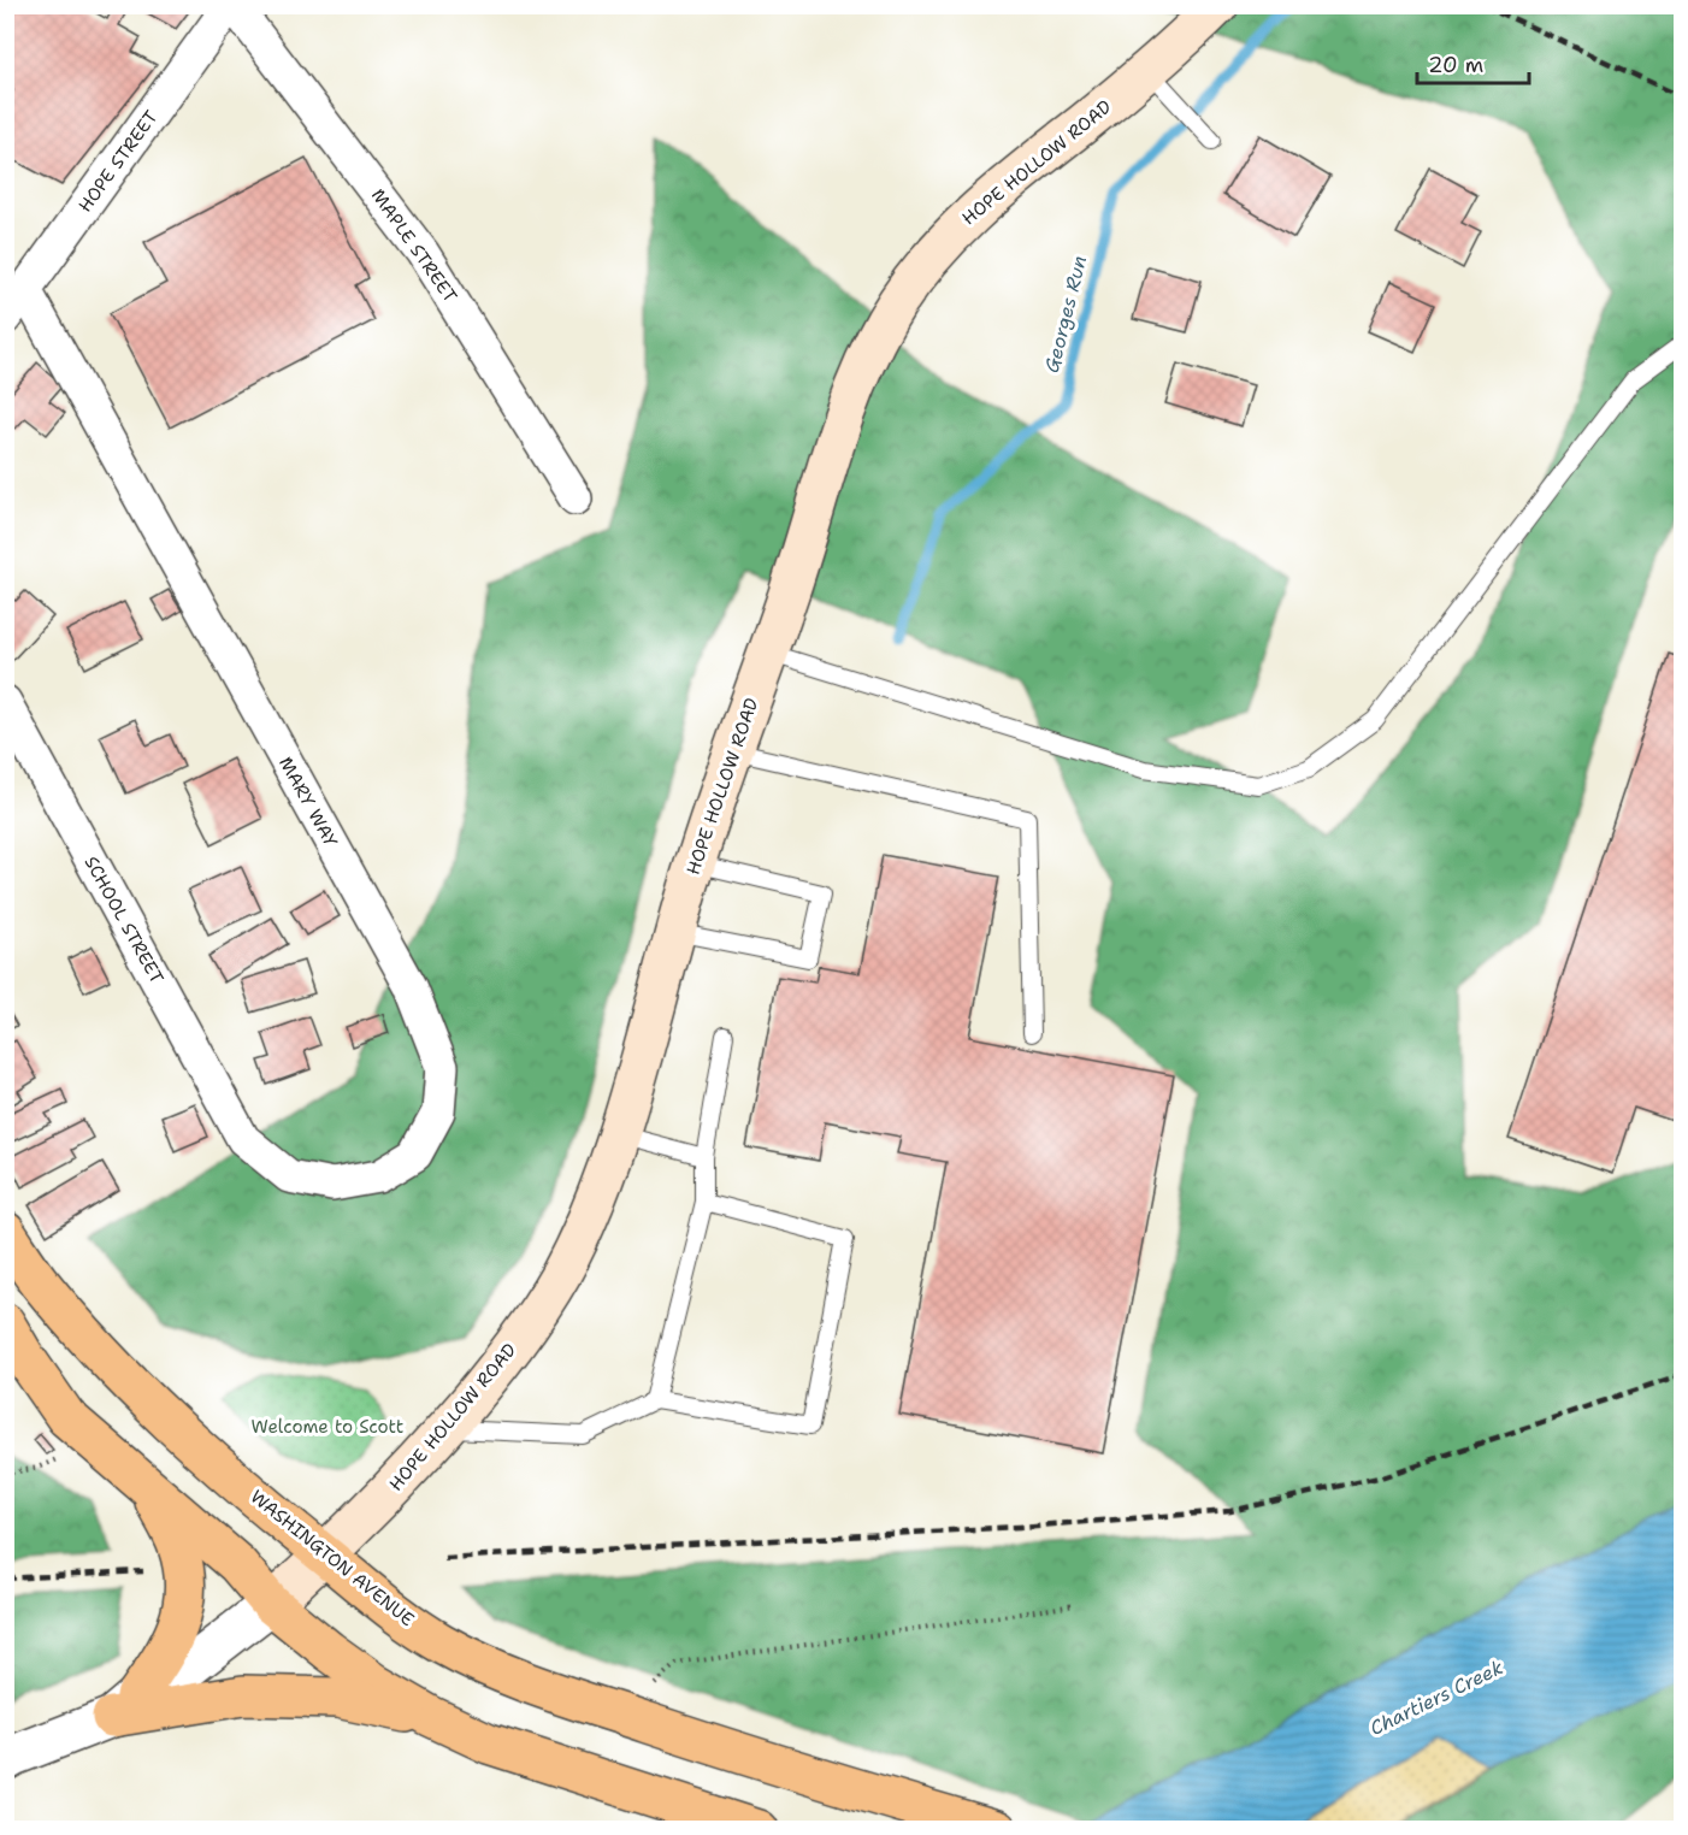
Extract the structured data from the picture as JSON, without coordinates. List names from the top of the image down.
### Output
{
  "streets": {
    "main road": ["HOPE HOLLOW ROAD", "WASHINGTON AVENUE"],
    "street": [
      "HOPE STREET",
      "MAPLE STREET",
      "MARY WAY",
      "SCHOOL STREET"
    ]
  },
  "crossings": [
    ["HOPE STREET", "MAPLE STREET"],
    ["HOPE STREET", "MARY WAY"],
    ["HOPE HOLLOW ROAD", "WASHINGTON AVENUE"],
    ["MARY WAY", "SCHOOL STREET"]
  ],
  "water": ["Georges Run", "Chartiers Creek"],
  "parks": ["Welcome to Scott"],
  "scale_bar": "20 m"
}
